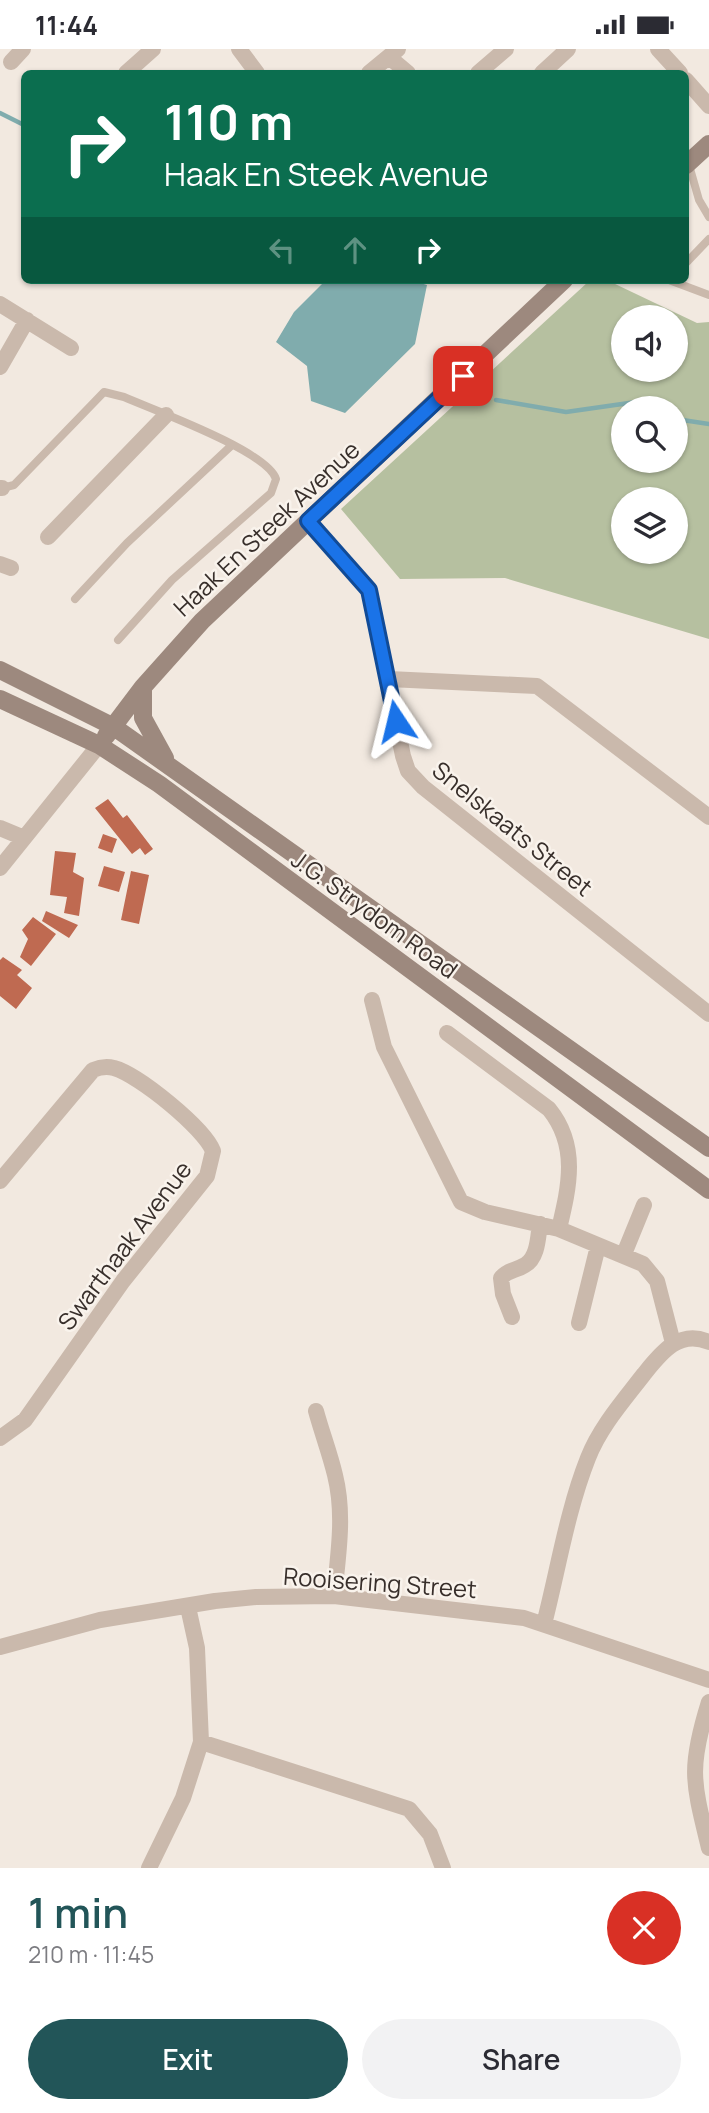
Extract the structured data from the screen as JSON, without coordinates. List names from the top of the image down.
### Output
{
  "streets": {
    "street": [
      "Haak En Steek Avenue",
      "Snelskaats Street",
      "J.G. Strydom Road",
      "Swarthaak Avenue",
      "Rooisering Street"
    ]
  },
  "crossings": [
    ["Haak En Steek Avenue", "Snelskaats Street"],
    ["Haak En Steek Avenue", "J.G. Strydom Road"]
  ],
  "page": {
    "status": "11:44",
    "turn": ["110 m", "Haak En Steek Avenue"],
    "heading": ["1 min", "210 m · 11:45"],
    "buttons": ["Exit", "Share"]
  }
}
